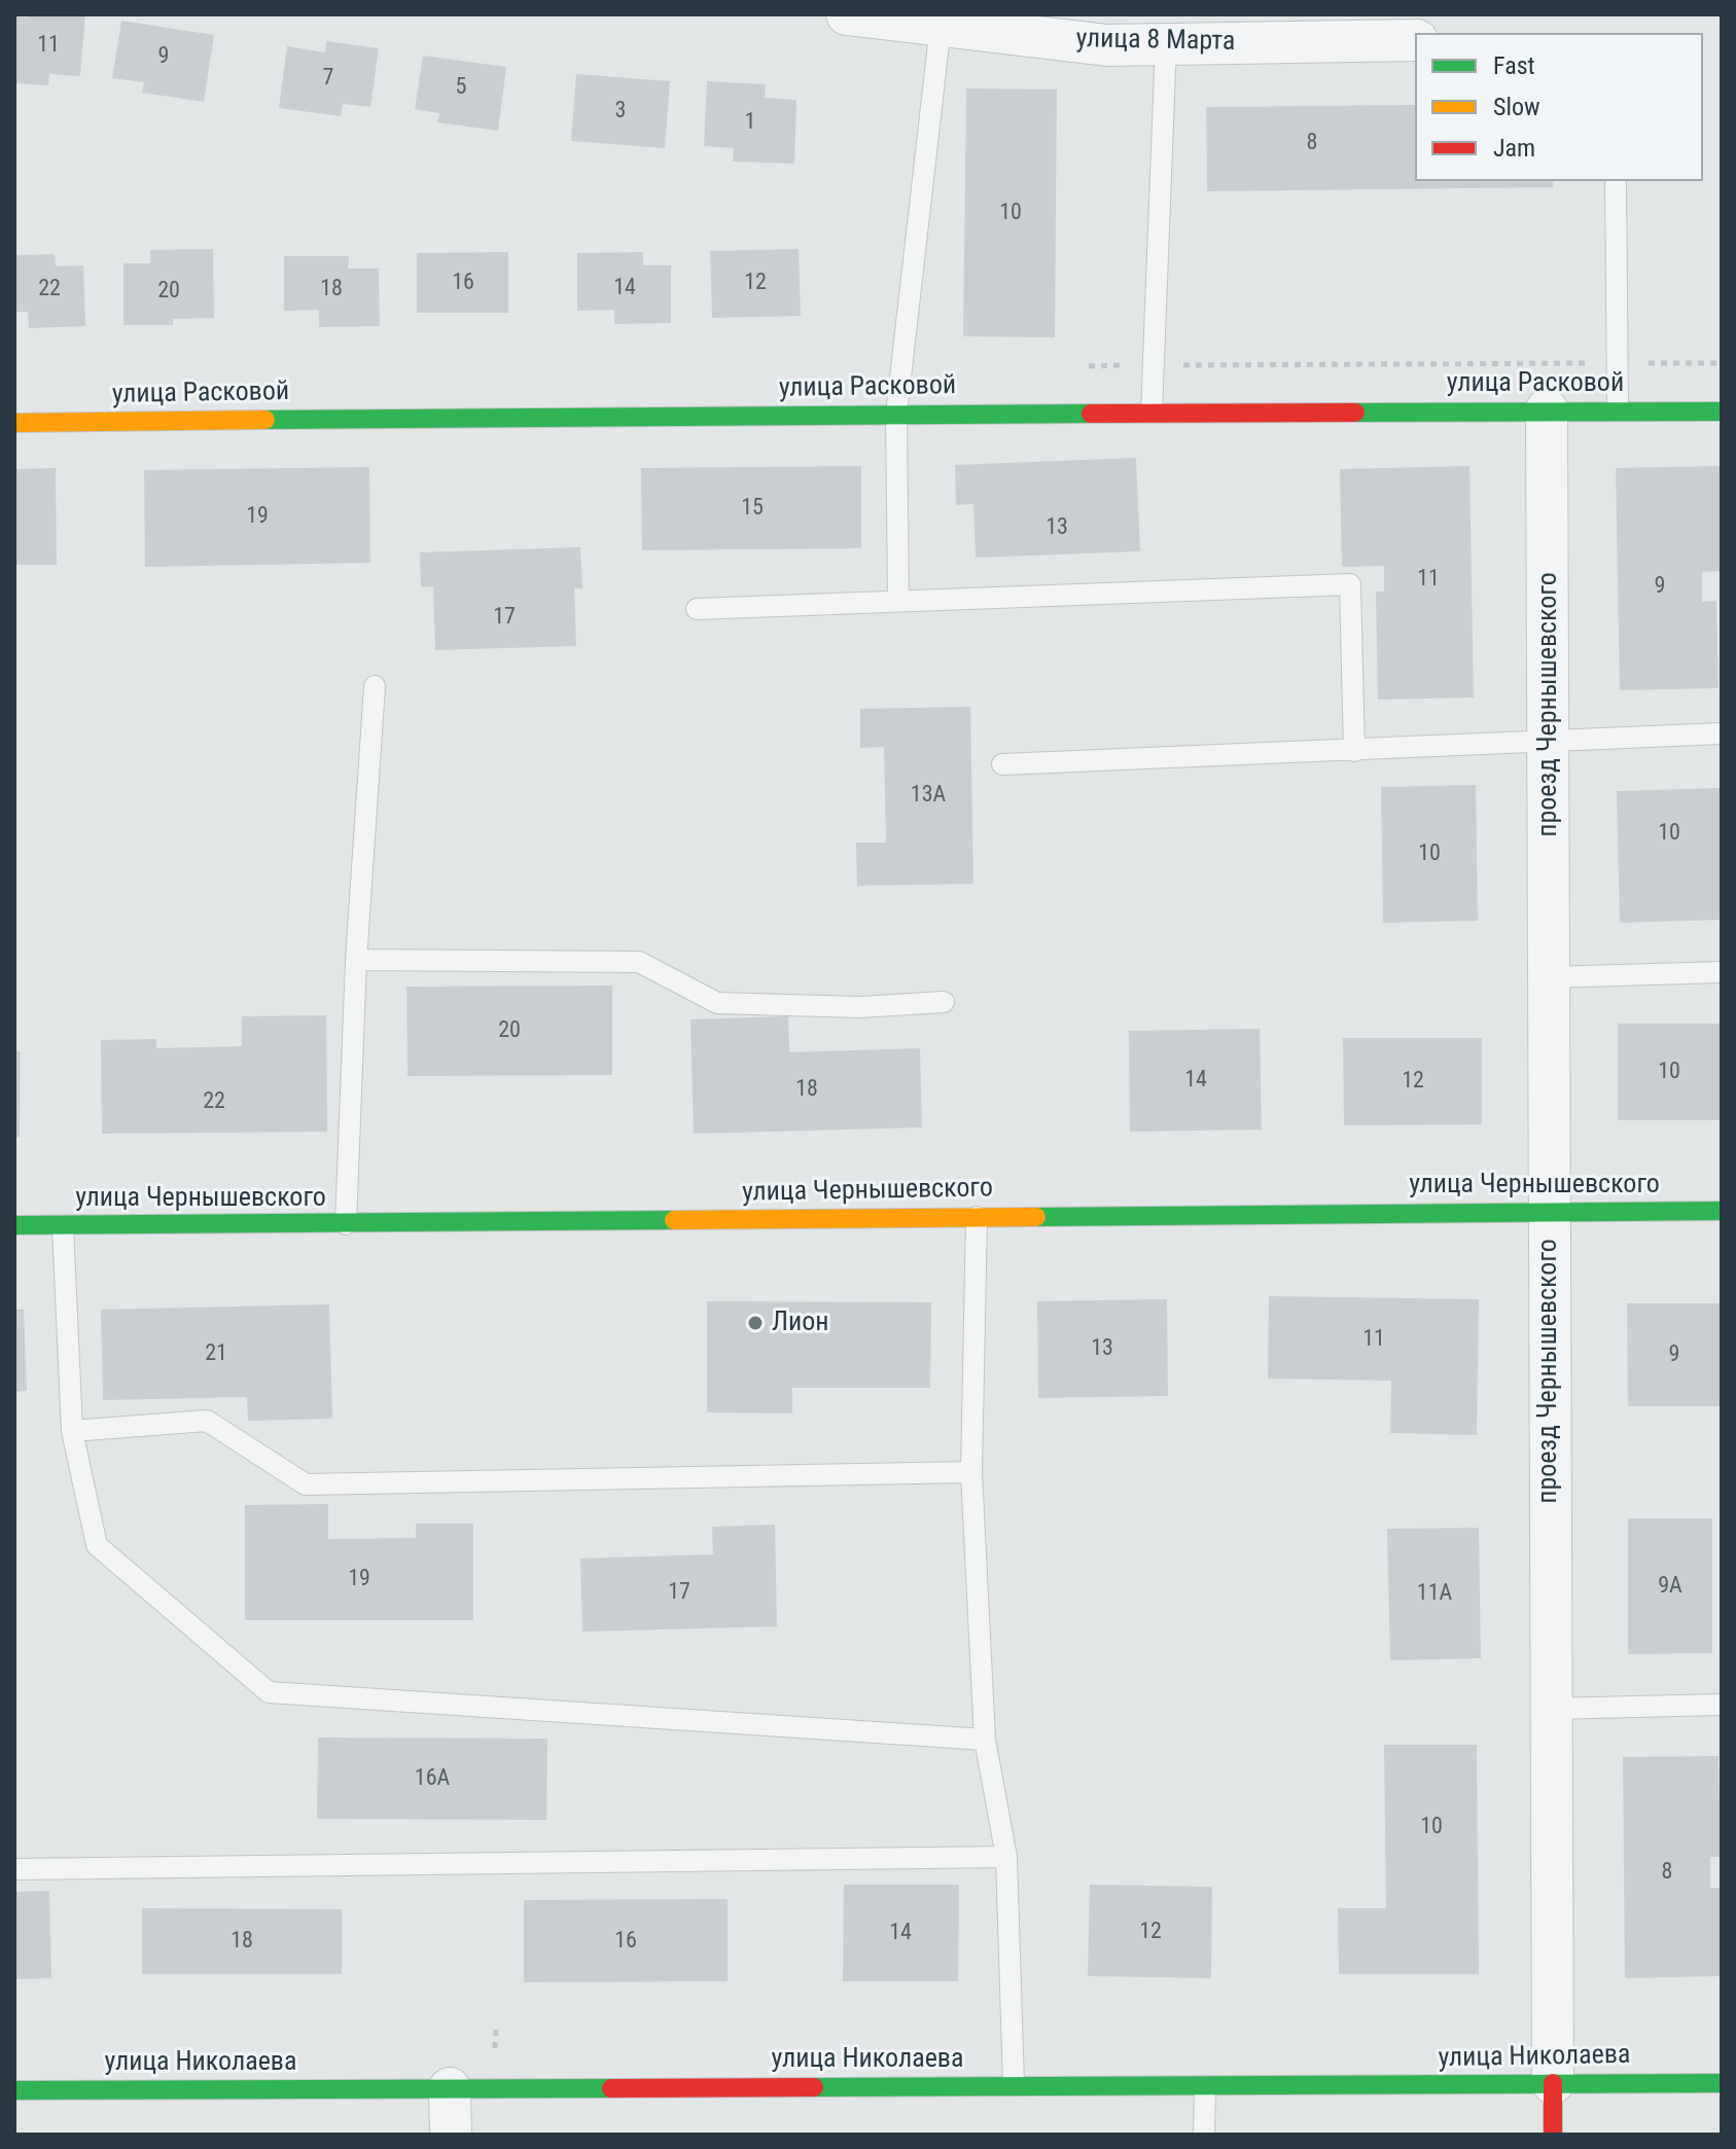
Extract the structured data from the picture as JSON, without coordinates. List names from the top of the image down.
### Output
{
  "streets": {
    "street": [
      "улица 8 Марта",
      "улица Расковой",
      "проезд Чернышевского",
      "улица Чернышевского",
      "улица Николаева"
    ]
  },
  "crossings": [
    ["улица Расковой", "проезд Чернышевского"],
    ["проезд Чернышевского", "улица Чернышевского"],
    ["проезд Чернышевского", "улица Николаева"]
  ],
  "places": ["Лион"],
  "house_numbers": [
    "11",
    "9",
    "7",
    "5",
    "3",
    "1",
    "8",
    "10",
    "16",
    "12",
    "14",
    "22",
    "18",
    "20",
    "15",
    "19",
    "13",
    "11",
    "9",
    "17",
    "13А",
    "10",
    "10",
    "20",
    "10",
    "14",
    "12",
    "18",
    "22",
    "11",
    "13",
    "21",
    "9",
    "19",
    "9А",
    "17",
    "11А",
    "16А",
    "10",
    "8",
    "12",
    "14",
    "18",
    "16"
  ],
  "legend": ["Fast", "Slow", "Jam"]
}
